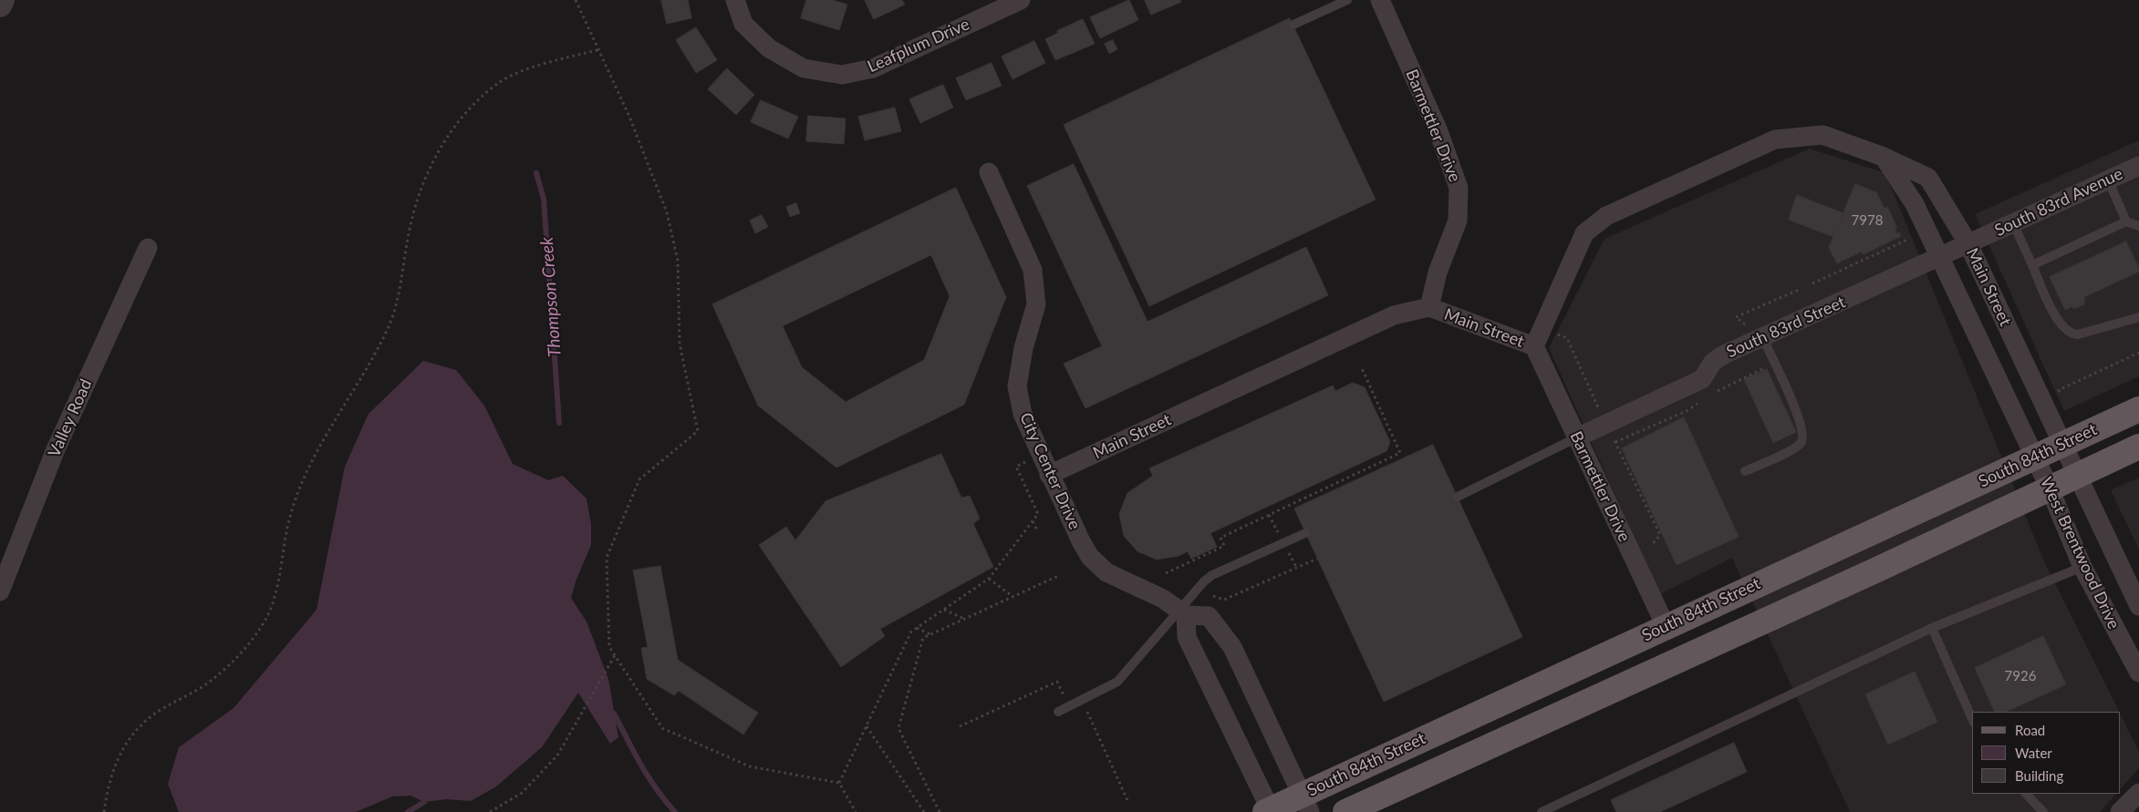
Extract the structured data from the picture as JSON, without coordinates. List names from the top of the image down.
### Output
{
  "streets": {
    "main road": ["South 84th Street"],
    "street": [
      "Leafplum Drive",
      "Barmettler Drive",
      "South 83rd Avenue",
      "Main Street",
      "South 83rd Street",
      "Valley Road",
      "City Center Drive",
      "West Brentwood Drive"
    ]
  },
  "crossings": [
    ["Barmettler Drive", "Main Street"],
    ["Barmettler Drive", "South 83rd Street"],
    ["Barmettler Drive", "South 84th Street"],
    ["South 83rd Avenue", "Main Street"],
    ["South 83rd Avenue", "South 83rd Street"],
    ["Main Street", "South 84th Street"],
    ["Main Street", "City Center Drive"],
    ["Main Street", "West Brentwood Drive"],
    ["South 84th Street", "West Brentwood Drive"]
  ],
  "water": ["Thompson Creek"],
  "house_numbers": ["7978", "7926"],
  "legend": ["Road", "Water", "Building"]
}
